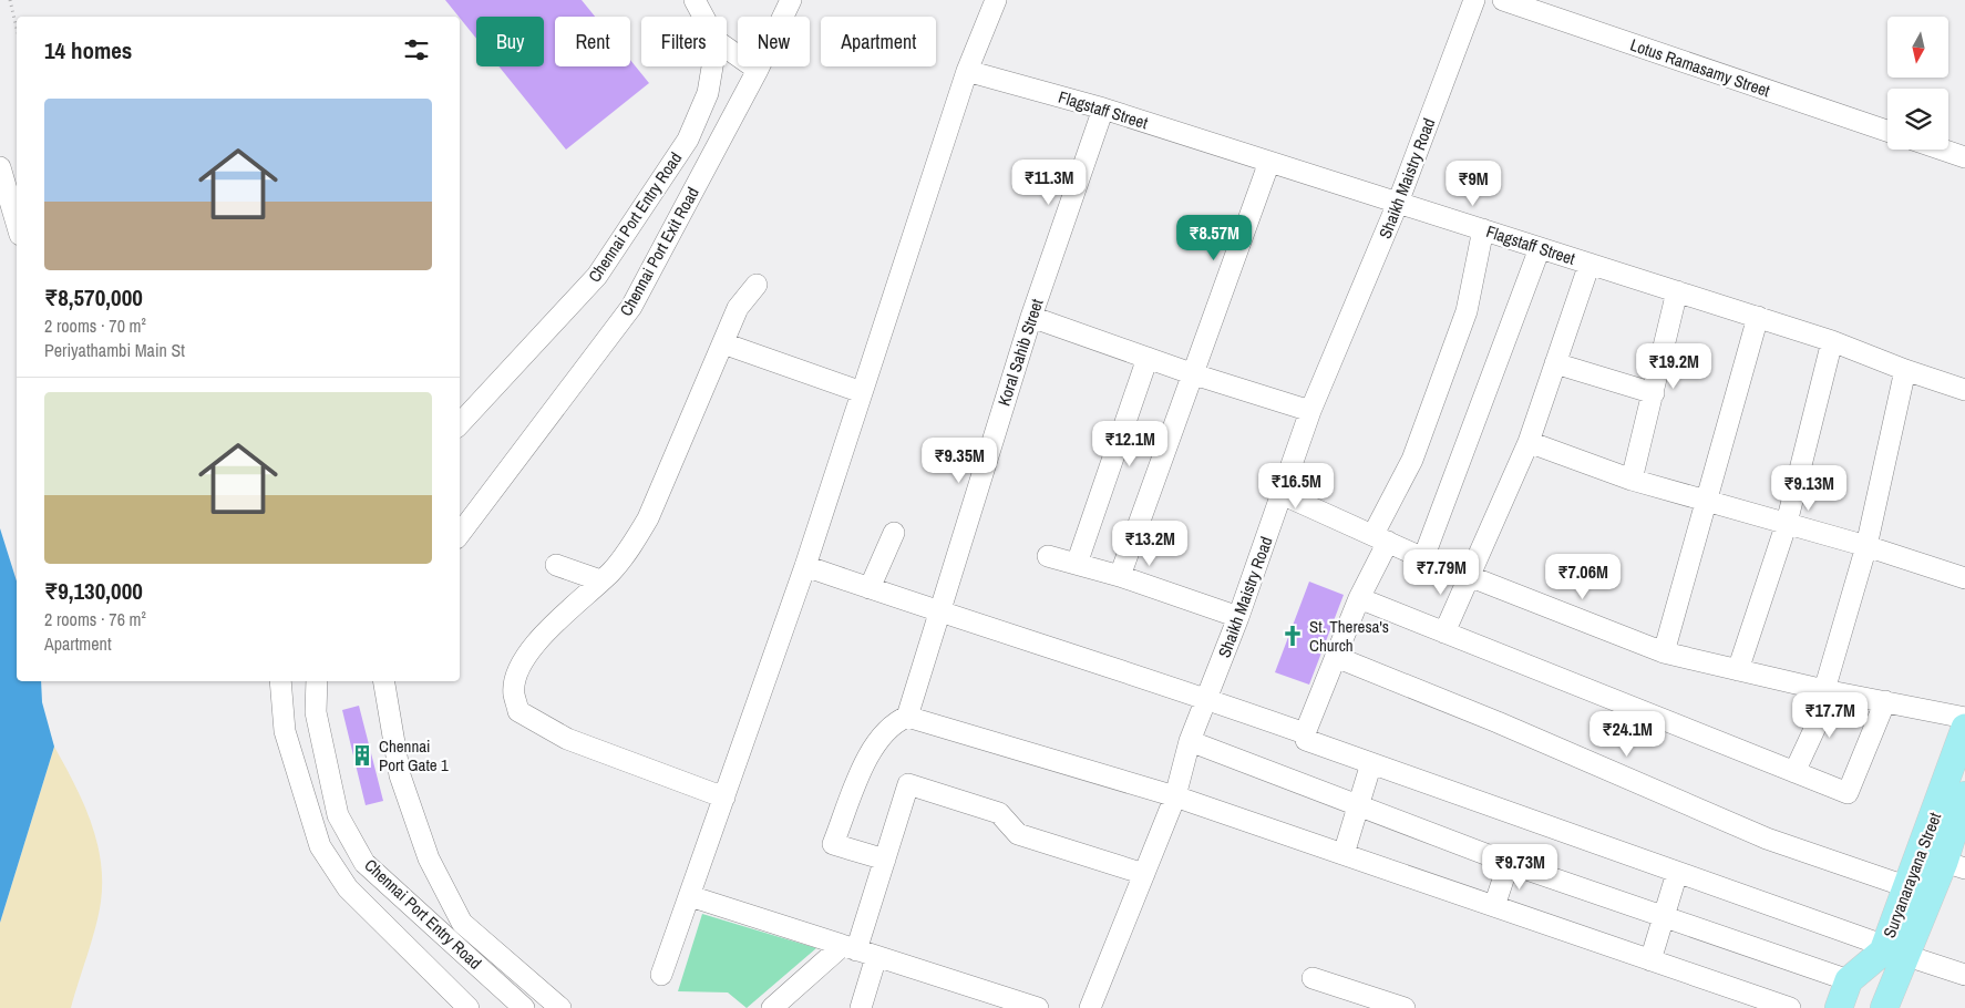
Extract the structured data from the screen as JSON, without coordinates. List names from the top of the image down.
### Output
{
  "streets": {
    "main road": ["Suryanarayana Street"],
    "street": [
      "Lotus Ramasamy Street",
      "Flagstaff Street",
      "Shaikh Maistry Road",
      "Chennai Port Entry Road",
      "Chennai Port Exit Road",
      "Koral Sahib Street"
    ]
  },
  "crossings": [
    ["Flagstaff Street", "Shaikh Maistry Road"],
    ["Flagstaff Street", "Koral Sahib Street"]
  ],
  "places": {
    "church": ["St. Theresa's Church"],
    "building": ["Chennai Port Gate 1"]
  },
  "north": "bottom",
  "page": {
    "chip": [
      "Buy",
      "Rent",
      "Filters",
      "New",
      "Apartment"
    ],
    "heading": "14 homes",
    "list": [
      {
        "name": "₹8,570,000",
        "note": "2 rooms · 70 m² · Periyathambi Main St"
      },
      {
        "name": "₹9,130,000",
        "note": "2 rooms · 76 m² · Apartment"
      }
    ],
    "price": [
      "₹11.3M",
      "₹9M",
      "₹8.57M",
      "₹19.2M",
      "₹12.1M",
      "₹9.35M",
      "₹16.5M",
      "₹9.13M",
      "₹13.2M",
      "₹7.79M",
      "₹7.06M",
      "₹17.7M",
      "₹24.1M",
      "₹9.73M"
    ]
  }
}
